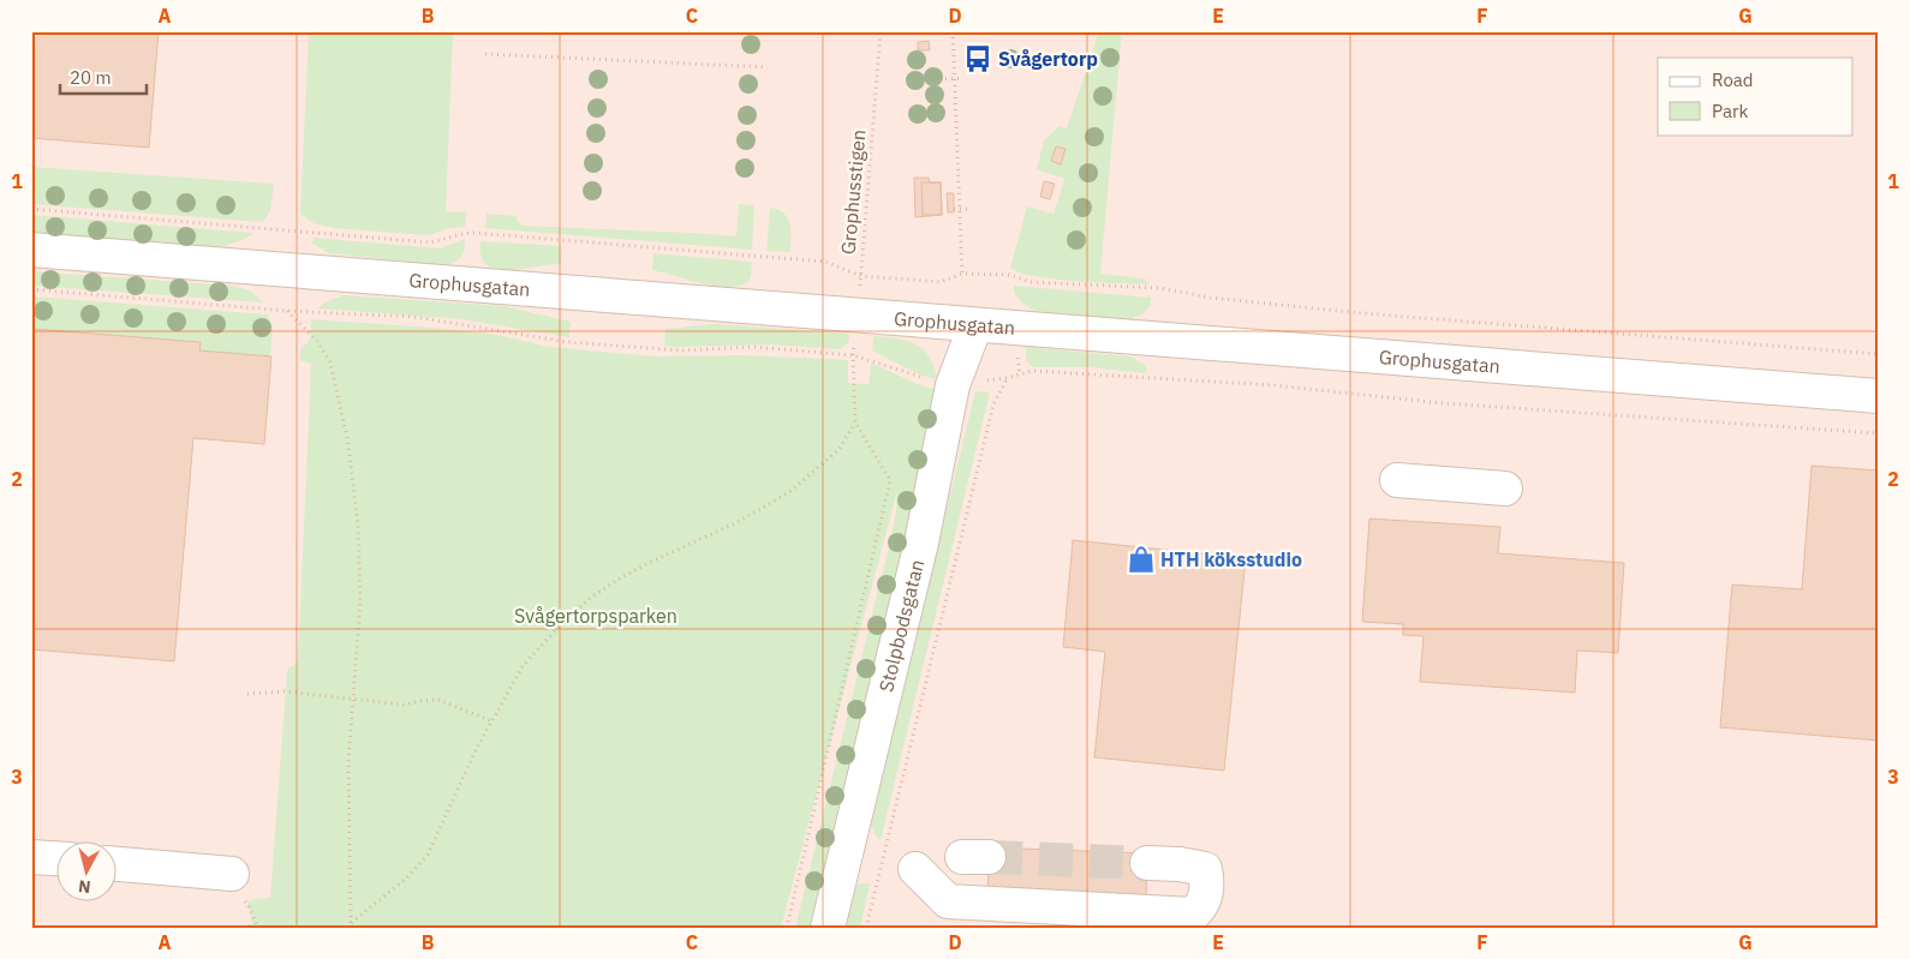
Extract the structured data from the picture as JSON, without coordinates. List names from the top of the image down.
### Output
{
  "streets": {
    "street": ["Grophusgatan", "Stolpbodsgatan"],
    "path": ["Grophusstigen"]
  },
  "crossings": [
    ["Grophusstigen", "Grophusgatan"],
    ["Grophusgatan", "Stolpbodsgatan"]
  ],
  "parks": ["Svågertorpsparken"],
  "places": {
    "bus stop": ["Svågertorp"],
    "shop": ["HTH köksstudio"]
  },
  "legend": ["Road", "Park"],
  "scale_bar": "20 m",
  "north": "bottom",
  "grid": {
    "columns": [
      "A",
      "B",
      "C",
      "D",
      "E",
      "F",
      "G"
    ],
    "rows": ["1", "2", "3"]
  }
}
